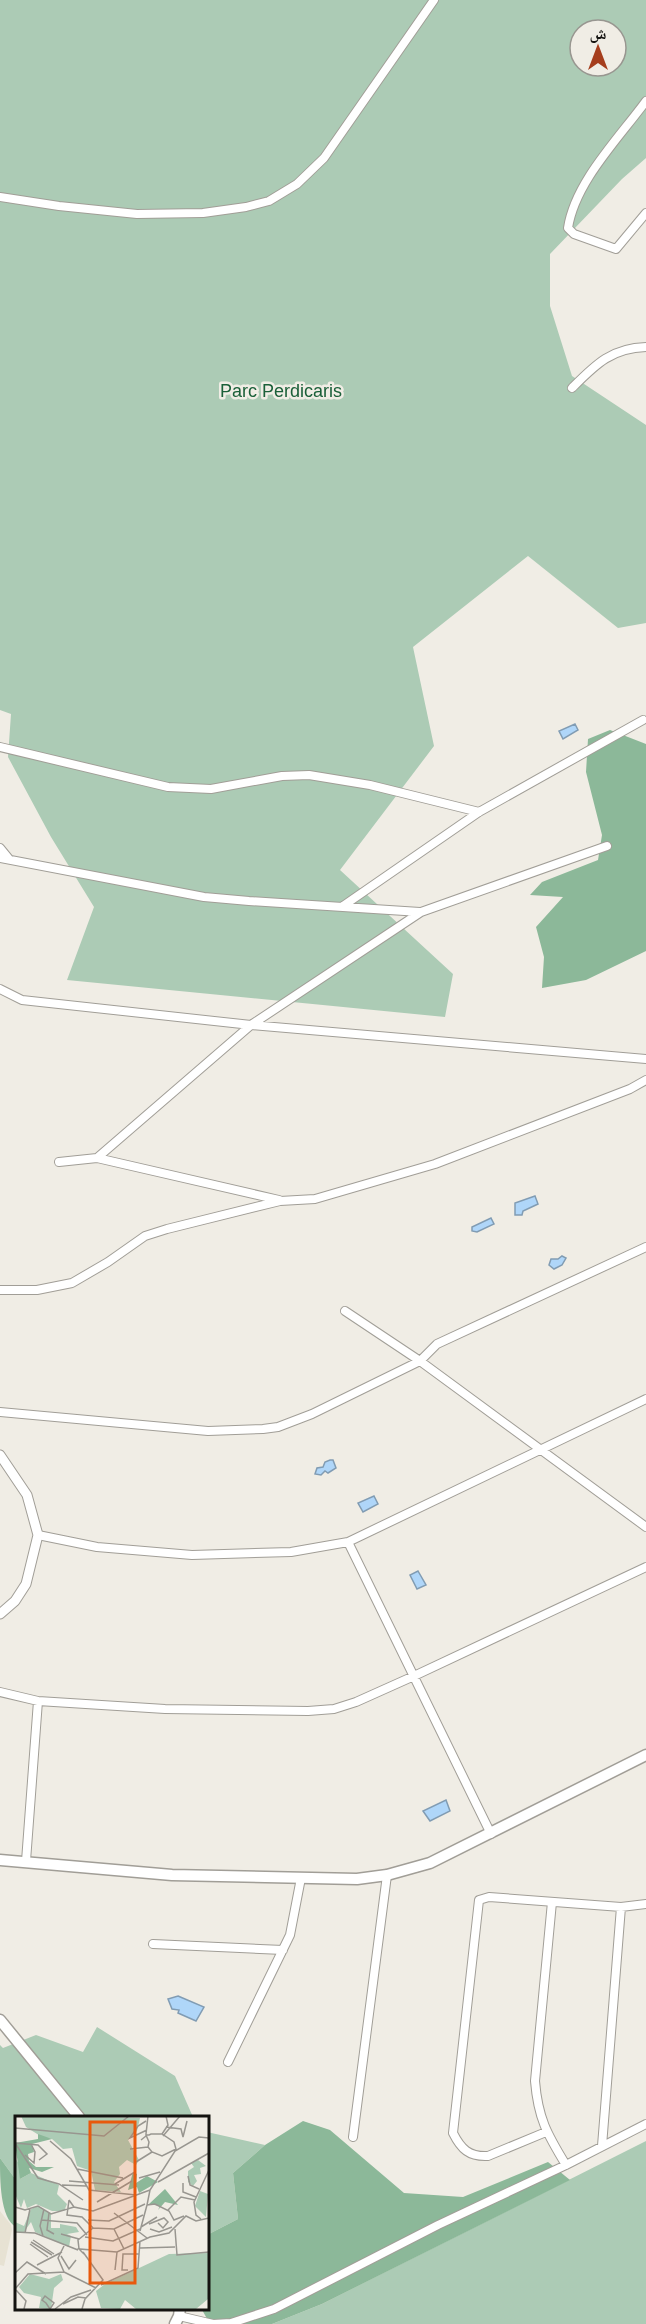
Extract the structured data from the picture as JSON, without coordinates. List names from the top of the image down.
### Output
{
  "parks": ["Parc Perdicaris"],
  "north": "top"
}
